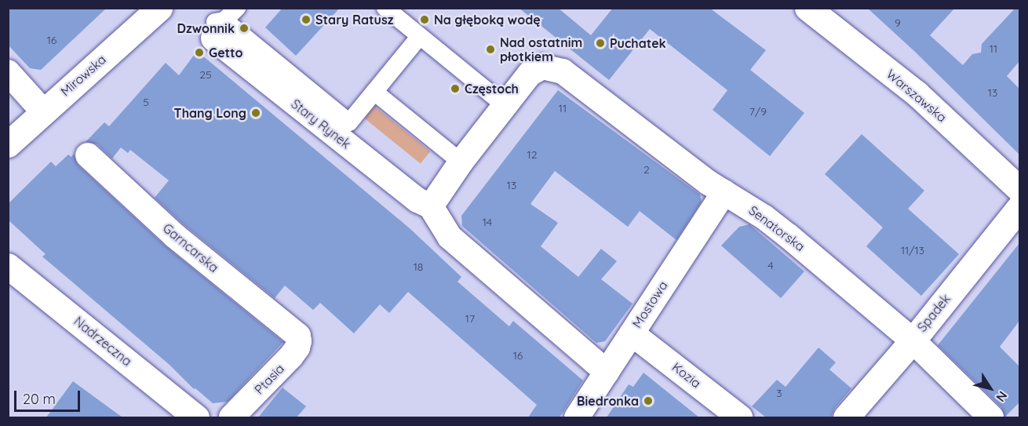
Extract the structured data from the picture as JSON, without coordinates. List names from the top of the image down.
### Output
{
  "streets": {
    "street": [
      "Mirowska",
      "Warszawska",
      "Stary Rynek",
      "Senatorska",
      "Garncarska",
      "Mostowa",
      "Spadek",
      "Nadrzeczna",
      "Kozia",
      "Ptasia"
    ]
  },
  "crossings": [
    ["Stary Rynek", "Senatorska"],
    ["Stary Rynek", "Mostowa"],
    ["Senatorska", "Mostowa"],
    ["Senatorska", "Spadek"],
    ["Garncarska", "Ptasia"],
    ["Mostowa", "Kozia"]
  ],
  "places": [
    "Stary Ratusz",
    "Na głęboką wodę",
    "Dzwonnik",
    "Puchatek",
    "Nad ostatnim płotkiem",
    "Getto",
    "Częstoch",
    "Thang Long",
    "Biedronka"
  ],
  "house_numbers": [
    "9",
    "16",
    "11",
    "25",
    "13",
    "5",
    "11",
    "7/9",
    "12",
    "2",
    "13",
    "14",
    "11/13",
    "4",
    "18",
    "17",
    "16",
    "3"
  ],
  "scale_bar": "20 m",
  "north": "bottom right"
}
